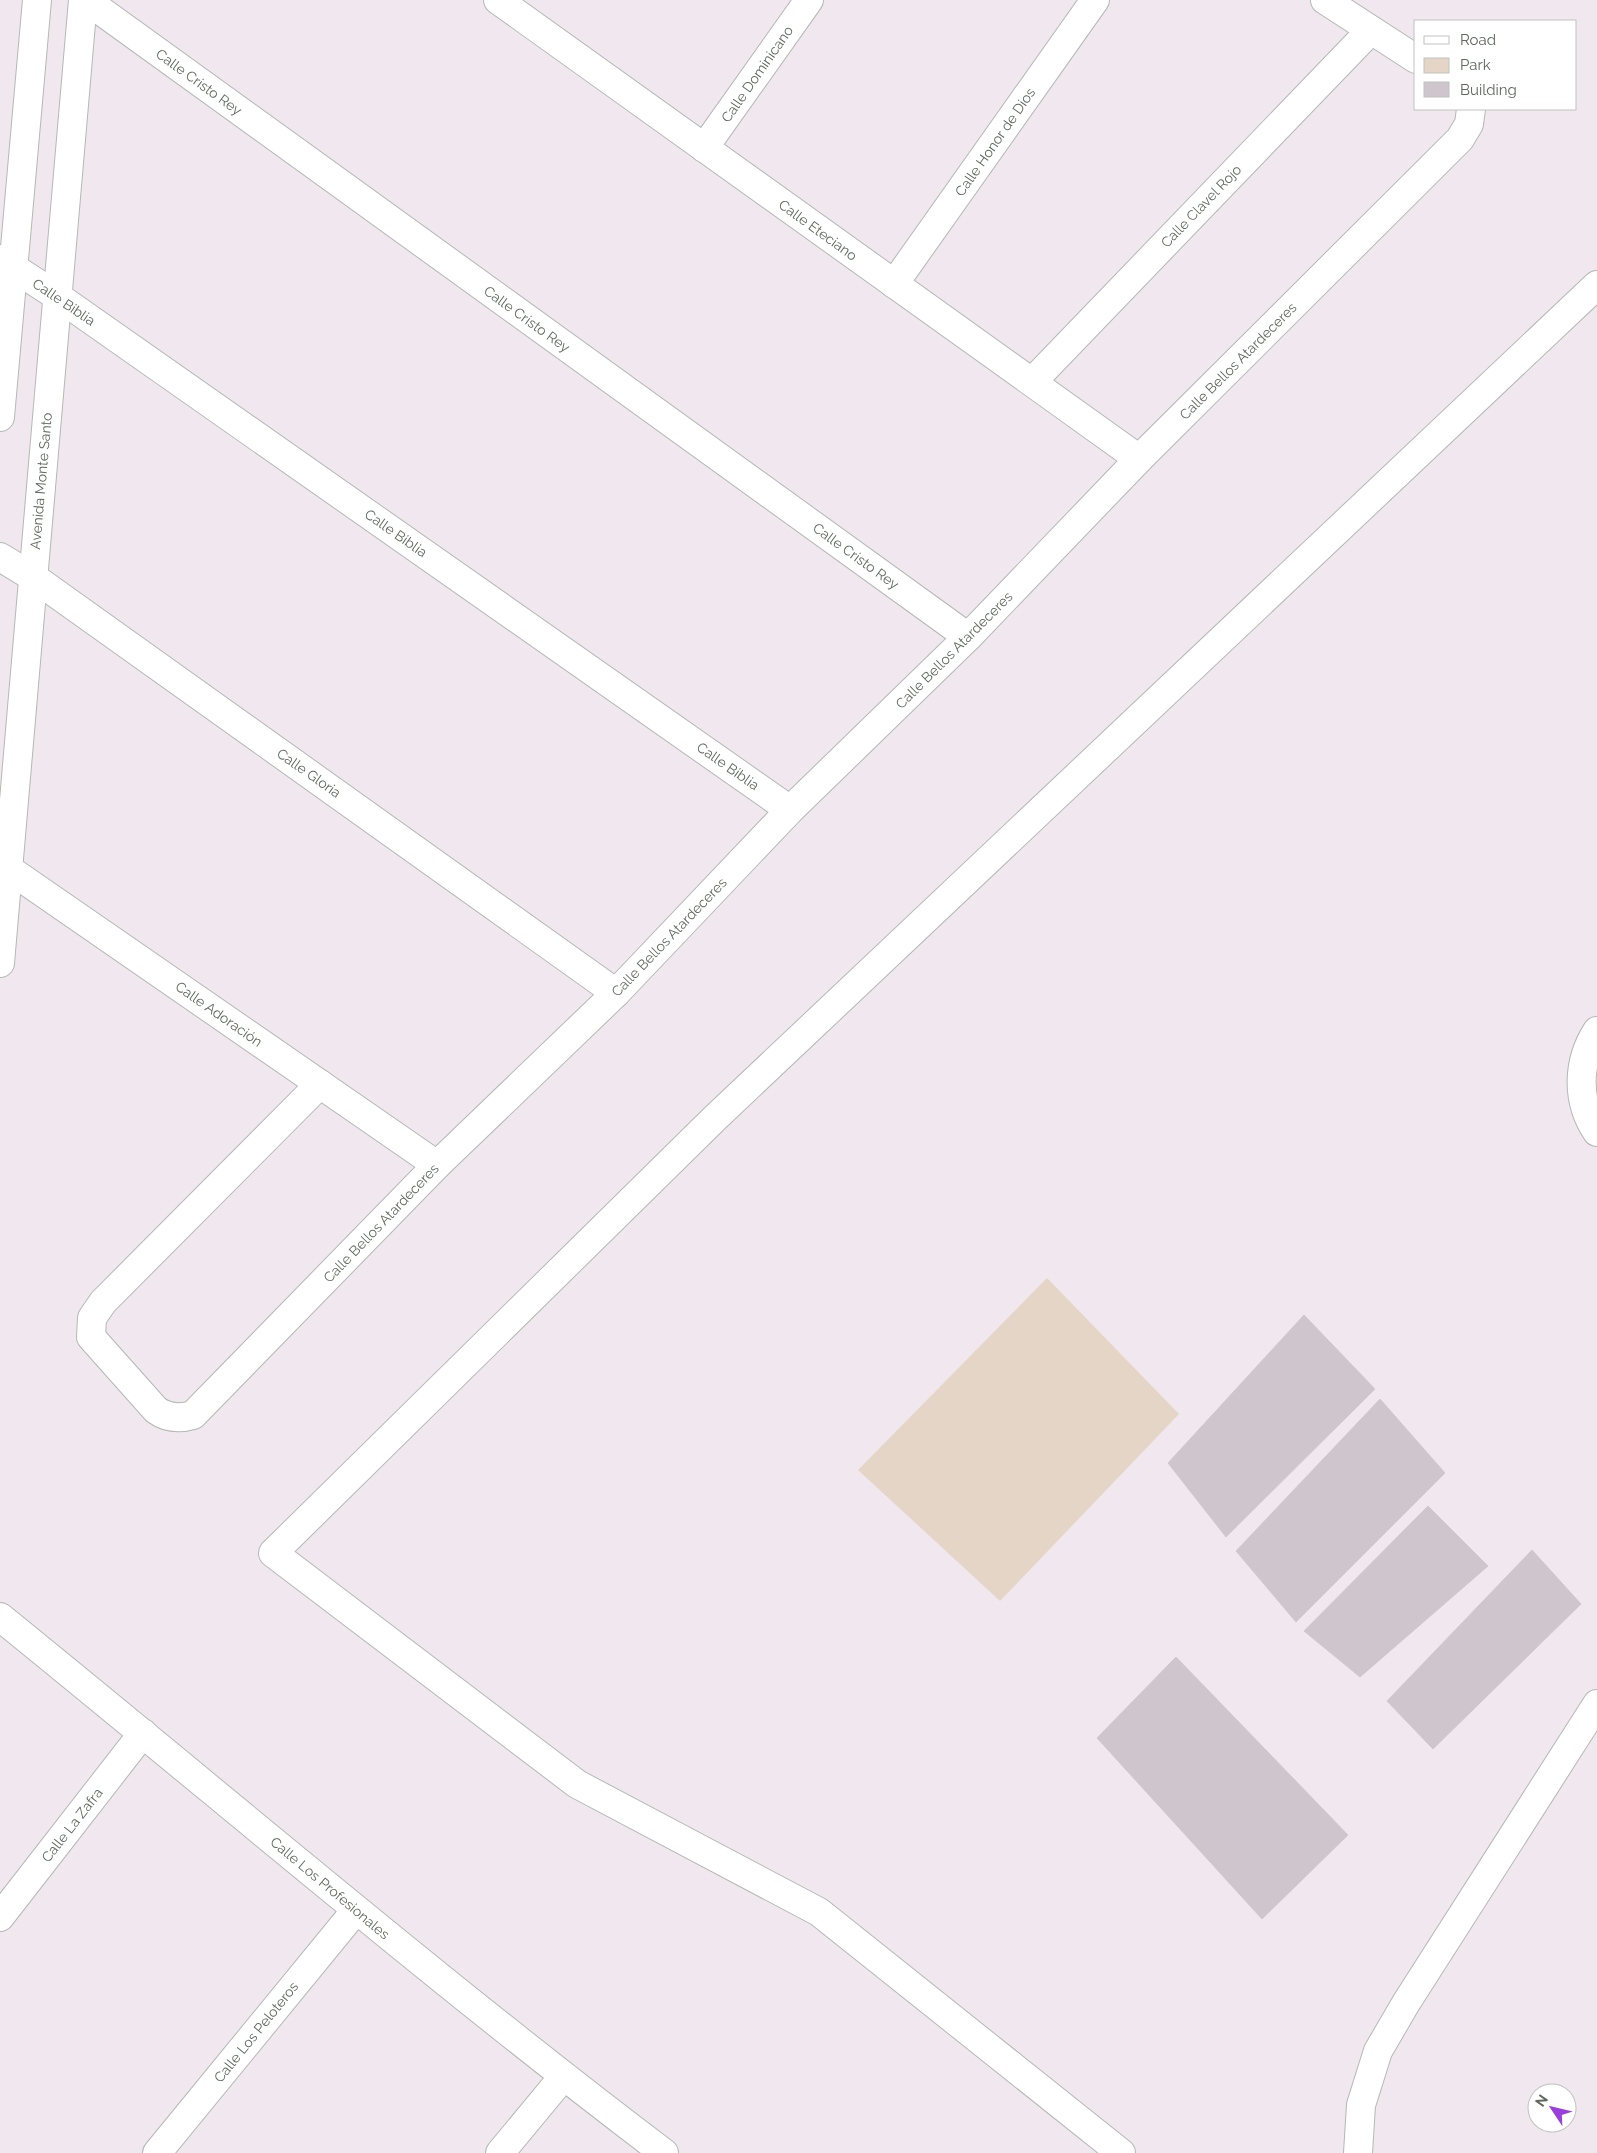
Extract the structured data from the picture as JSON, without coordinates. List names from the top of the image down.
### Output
{
  "streets": {
    "street": [
      "Calle Dominicano",
      "Calle Cristo Rey",
      "Calle Honor de Dios",
      "Calle Clavel Rojo",
      "Calle Eteciano",
      "Calle Biblia",
      "Calle Bellos Atardeceres",
      "Avenida Monte Santo",
      "Calle Gloria",
      "Calle Adoración",
      "Calle La Zafra",
      "Calle Los Profesionales",
      "Calle Los Peloteros"
    ]
  },
  "crossings": [
    ["Calle Dominicano", "Calle Eteciano"],
    ["Calle Cristo Rey", "Calle Bellos Atardeceres"],
    ["Calle Cristo Rey", "Avenida Monte Santo"],
    ["Calle Honor de Dios", "Calle Eteciano"],
    ["Calle Clavel Rojo", "Calle Eteciano"],
    ["Calle Eteciano", "Calle Bellos Atardeceres"],
    ["Calle Biblia", "Calle Bellos Atardeceres"],
    ["Calle Biblia", "Avenida Monte Santo"],
    ["Calle Bellos Atardeceres", "Calle Gloria"],
    ["Calle Bellos Atardeceres", "Calle Adoración"],
    ["Avenida Monte Santo", "Calle Gloria"],
    ["Avenida Monte Santo", "Calle Adoración"],
    ["Calle La Zafra", "Calle Los Profesionales"],
    ["Calle Los Profesionales", "Calle Los Peloteros"]
  ],
  "legend": ["Road", "Park", "Building"],
  "north": "top left"
}
